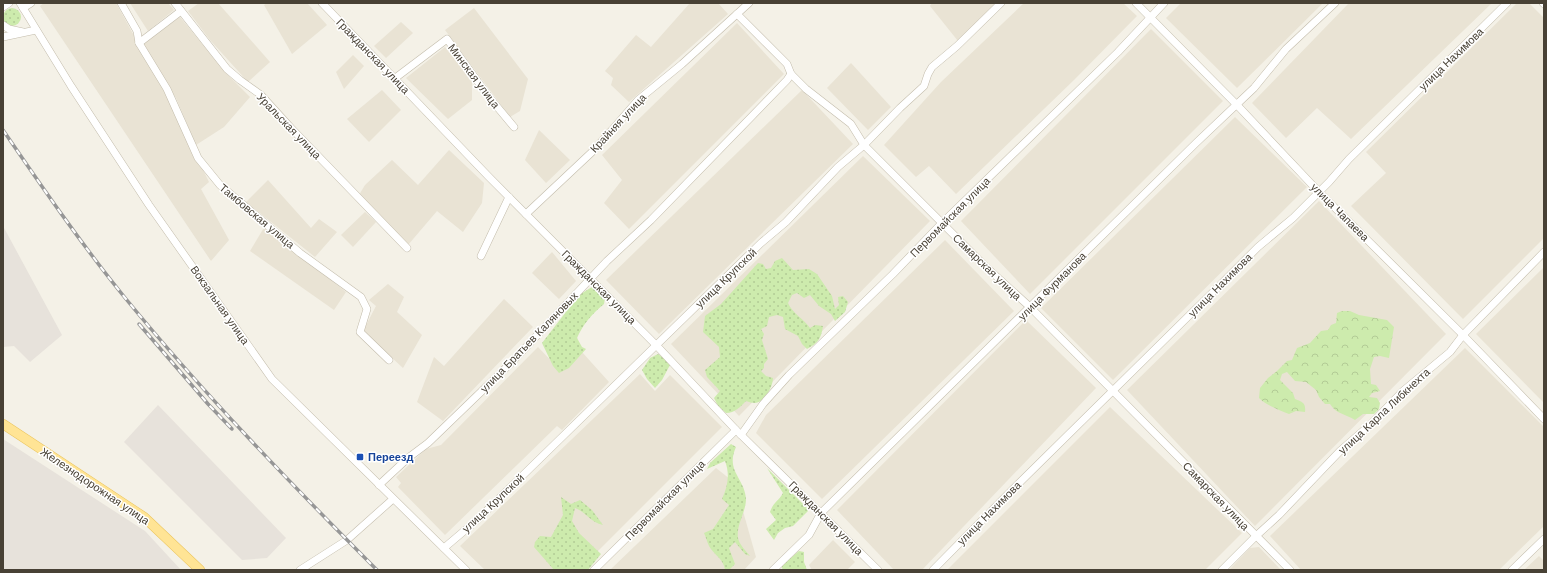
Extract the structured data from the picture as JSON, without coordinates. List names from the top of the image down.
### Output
{
  "streets": {
    "main road": ["Железнодорожная улица"],
    "street": [
      "Гражданская улица",
      "улица Нахимова",
      "Минская улица",
      "Крайняя улица",
      "Уральская улица",
      "улица Чапаева",
      "Тамбовская улица",
      "Первомайская улица",
      "Самарская улица",
      "улица Крупской",
      "улица Фурманова",
      "Вокзальная улица",
      "улица Братьев Каляновых",
      "улица Карла Либкнехта"
    ]
  },
  "crossings": [
    ["Гражданская улица", "Минская улица"],
    ["Гражданская улица", "Крайняя улица"],
    ["Гражданская улица", "Первомайская улица"],
    ["Гражданская улица", "улица Крупской"],
    ["Гражданская улица", "улица Фурманова"],
    ["Гражданская улица", "улица Братьев Каляновых"],
    ["улица Нахимова", "улица Чапаева"],
    ["улица Нахимова", "Самарская улица"],
    ["Крайняя улица", "Самарская улица"],
    ["улица Чапаева", "Первомайская улица"],
    ["улица Чапаева", "улица Фурманова"],
    ["улица Чапаева", "улица Карла Либкнехта"],
    ["Первомайская улица", "Самарская улица"],
    ["Самарская улица", "улица Крупской"],
    ["Самарская улица", "улица Фурманова"],
    ["Самарская улица", "улица Братьев Каляновых"],
    ["Самарская улица", "улица Карла Либкнехта"],
    ["улица Крупской", "Вокзальная улица"],
    ["Вокзальная улица", "улица Братьев Каляновых"]
  ],
  "places": {
    "transit": ["Переезд"]
  }
}
